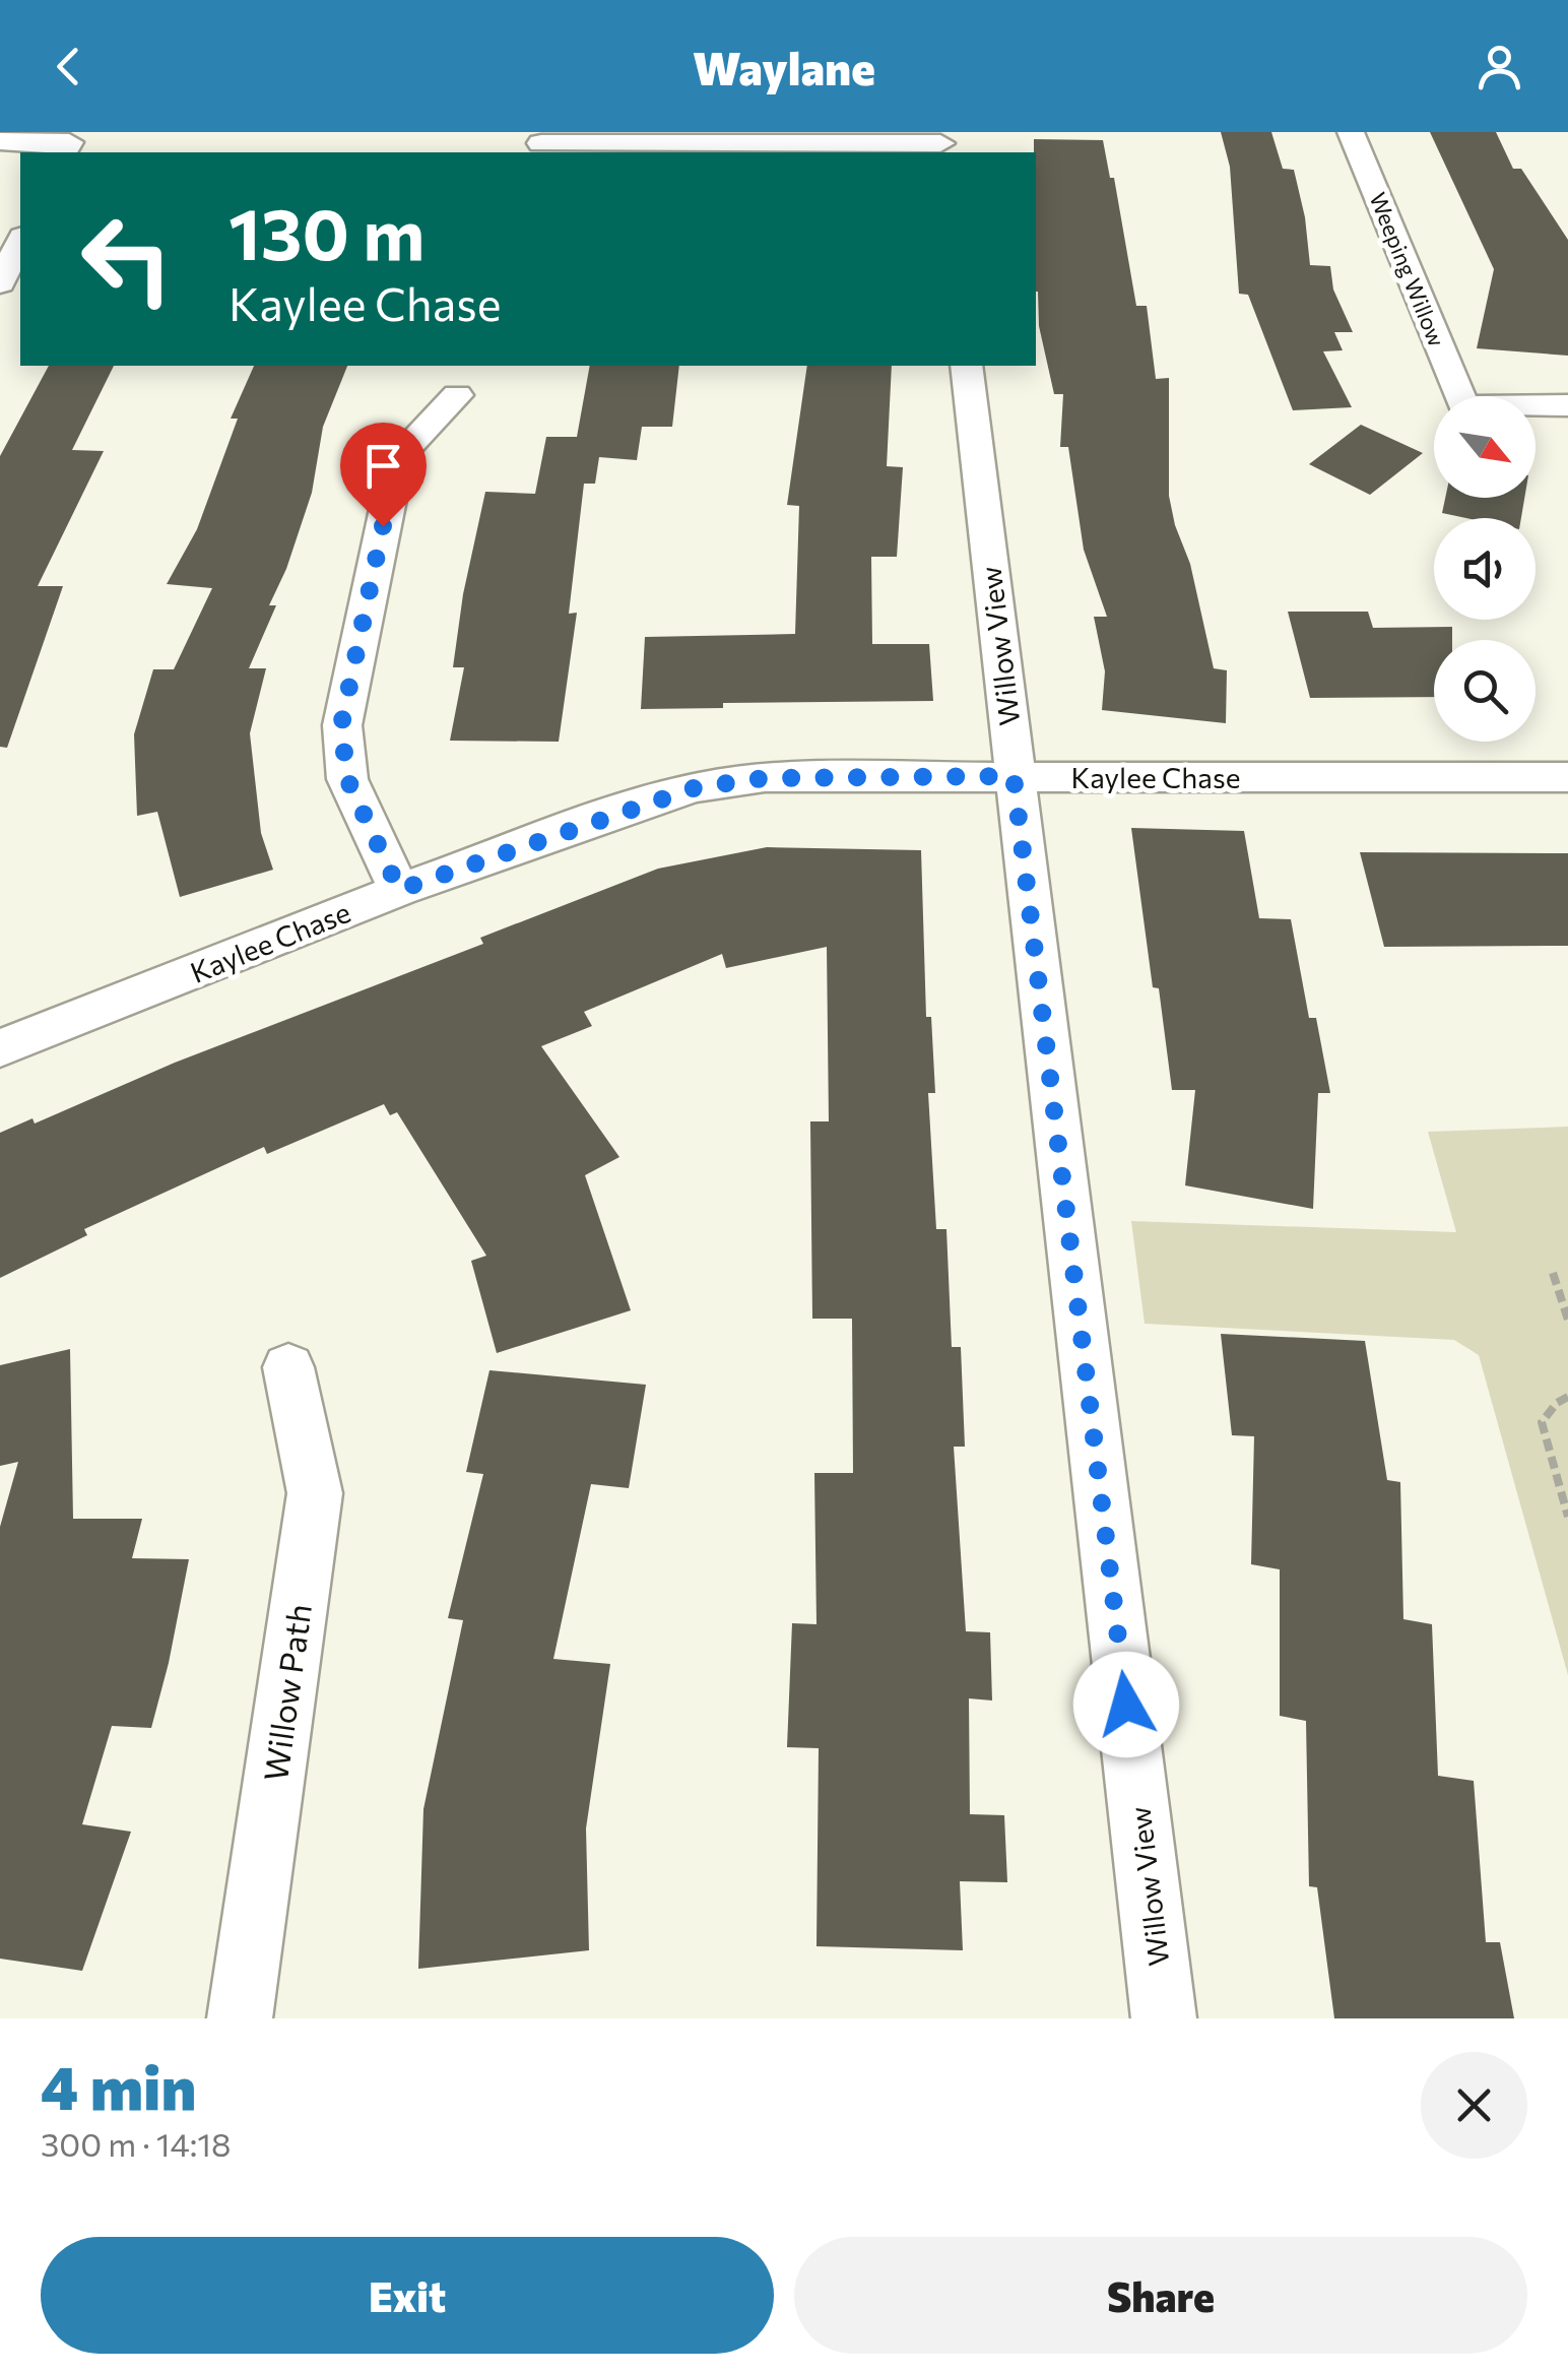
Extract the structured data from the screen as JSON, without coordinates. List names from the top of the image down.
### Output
{
  "streets": {
    "street": [
      "Weeping Willow",
      "Willow View",
      "Kaylee Chase",
      "Willow Path"
    ]
  },
  "crossings": [
    ["Willow View", "Kaylee Chase"]
  ],
  "north": "bottom right",
  "page": {
    "header": "Waylane",
    "turn": ["130 m", "Kaylee Chase"],
    "heading": ["4 min", "300 m · 14:18"],
    "buttons": ["Exit", "Share"]
  }
}
